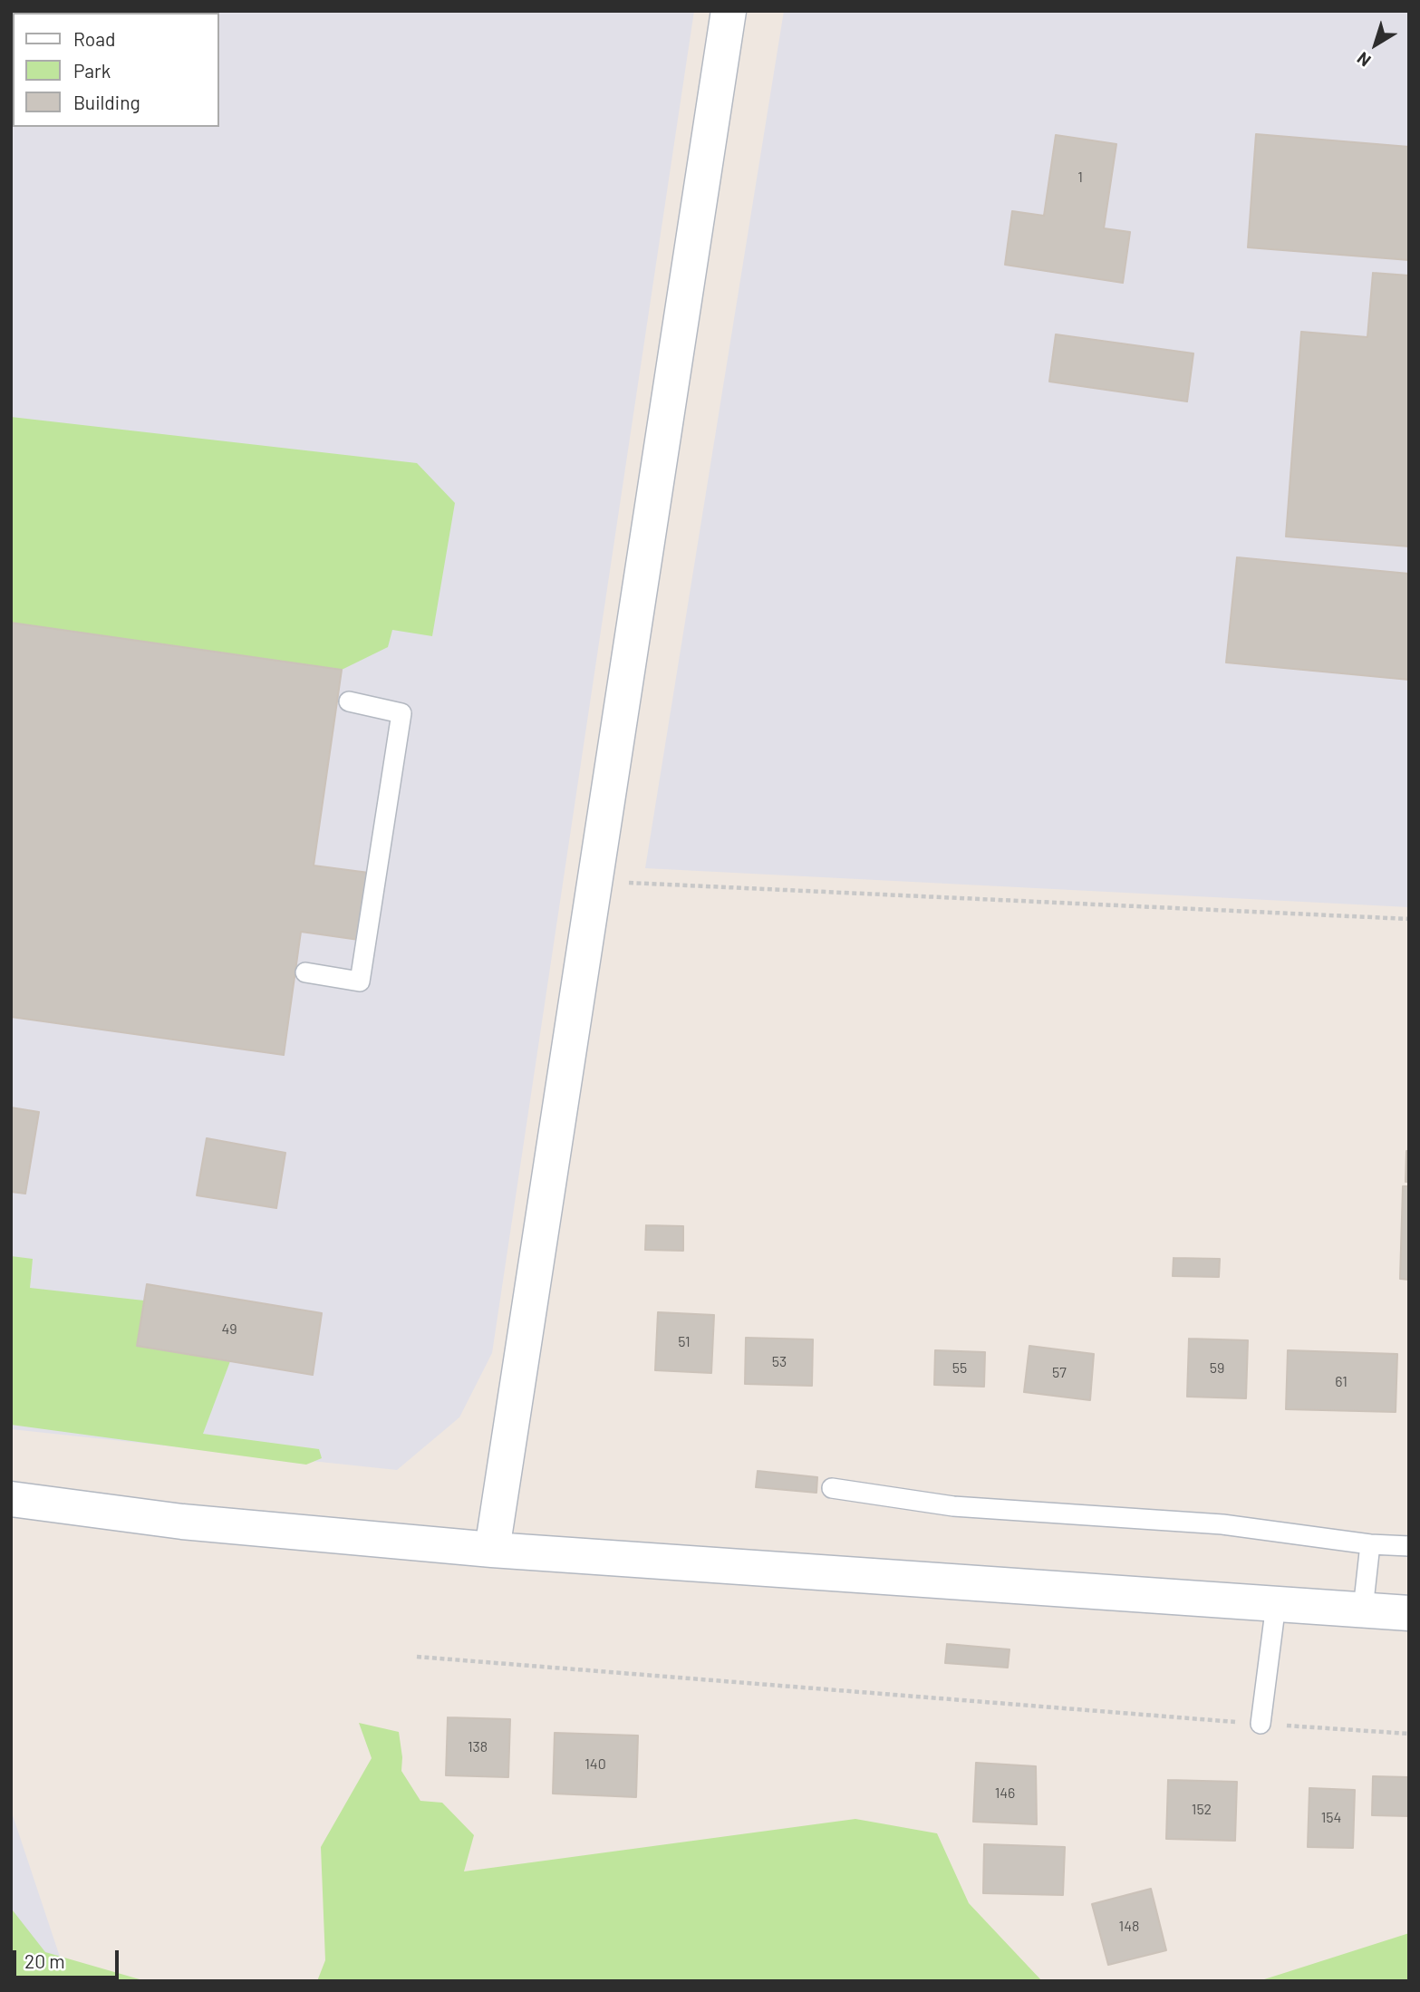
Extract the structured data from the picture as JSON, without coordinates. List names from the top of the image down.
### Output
{
  "house_numbers": [
    "1",
    "49",
    "51",
    "53",
    "55",
    "59",
    "57",
    "61",
    "138",
    "140",
    "146",
    "152",
    "154",
    "148"
  ],
  "legend": ["Road", "Park", "Building"],
  "scale_bar": "20 m",
  "north": "bottom left"
}
